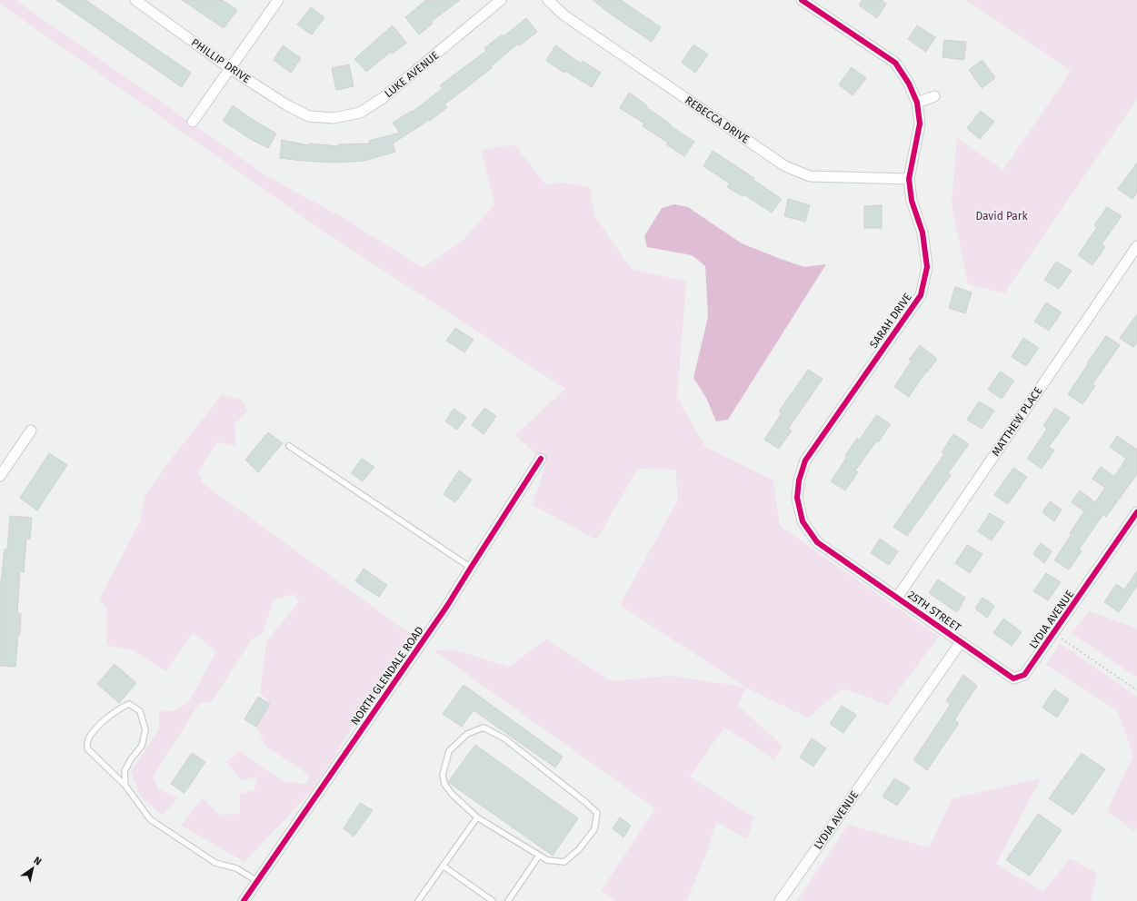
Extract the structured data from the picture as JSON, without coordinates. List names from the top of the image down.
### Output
{
  "streets": {
    "street": [
      "PHILLIP DRIVE",
      "LUKE AVENUE",
      "REBECCA DRIVE",
      "SARAH DRIVE",
      "MATTHEW PLACE",
      "25TH STREET",
      "LYDIA AVENUE",
      "NORTH GLENDALE ROAD"
    ]
  },
  "crossings": [
    ["PHILLIP DRIVE", "LUKE AVENUE"],
    ["REBECCA DRIVE", "SARAH DRIVE"],
    ["SARAH DRIVE", "MATTHEW PLACE"],
    ["SARAH DRIVE", "25TH STREET"],
    ["MATTHEW PLACE", "25TH STREET"],
    ["25TH STREET", "LYDIA AVENUE"]
  ],
  "parks": ["David Park"],
  "north": "top right"
}
